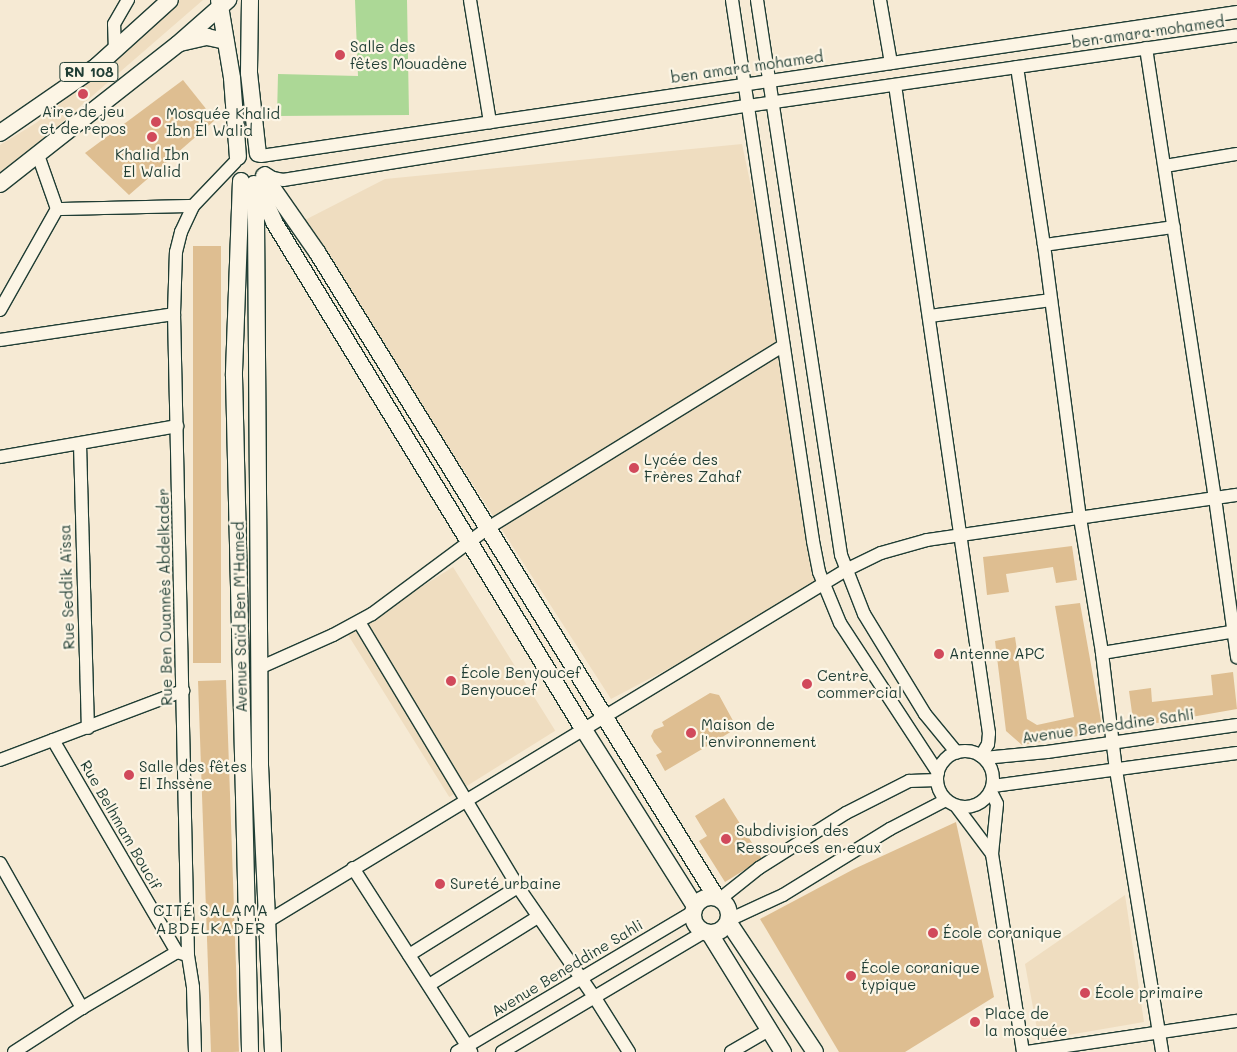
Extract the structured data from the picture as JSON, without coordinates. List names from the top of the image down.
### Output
{
  "streets": {
    "main road": ["RN 108", "Avenue Saïd Ben M'Hamed"],
    "street": [
      "ben amara mohamed",
      "Rue Seddik Aïssa",
      "Rue Ben Ouannès Abdelkader",
      "Avenue Beneddine Sahli",
      "Rue Belhmam Boucif"
    ]
  },
  "crossings": [
    ["ben amara mohamed", "Rue Ben Ouannès Abdelkader"],
    ["ben amara mohamed", "Avenue Saïd Ben M'Hamed"],
    ["Rue Ben Ouannès Abdelkader", "Avenue Saïd Ben M'Hamed"],
    ["Rue Ben Ouannès Abdelkader", "Rue Belhmam Boucif"]
  ],
  "districts": ["CITÉ SALAMA ABDELKADER"],
  "places": [
    "Salle des fêtes Mouadène",
    "Aire de jeu et de repos",
    "Mosquée Khalid Ibn El Walid",
    "Khalid Ibn El Walid",
    "Lycée des Frères Zahaf",
    "Antenne APC",
    "École Benyoucef Benyoucef",
    "Centre commercial",
    "Maison de l'environnement",
    "Salle des fêtes El Ihssène",
    "Subdivision des Ressources en eaux",
    "Sureté urbaine",
    "École coranique",
    "École coranique typique",
    "École primaire",
    "Place de la mosquée"
  ]
}
